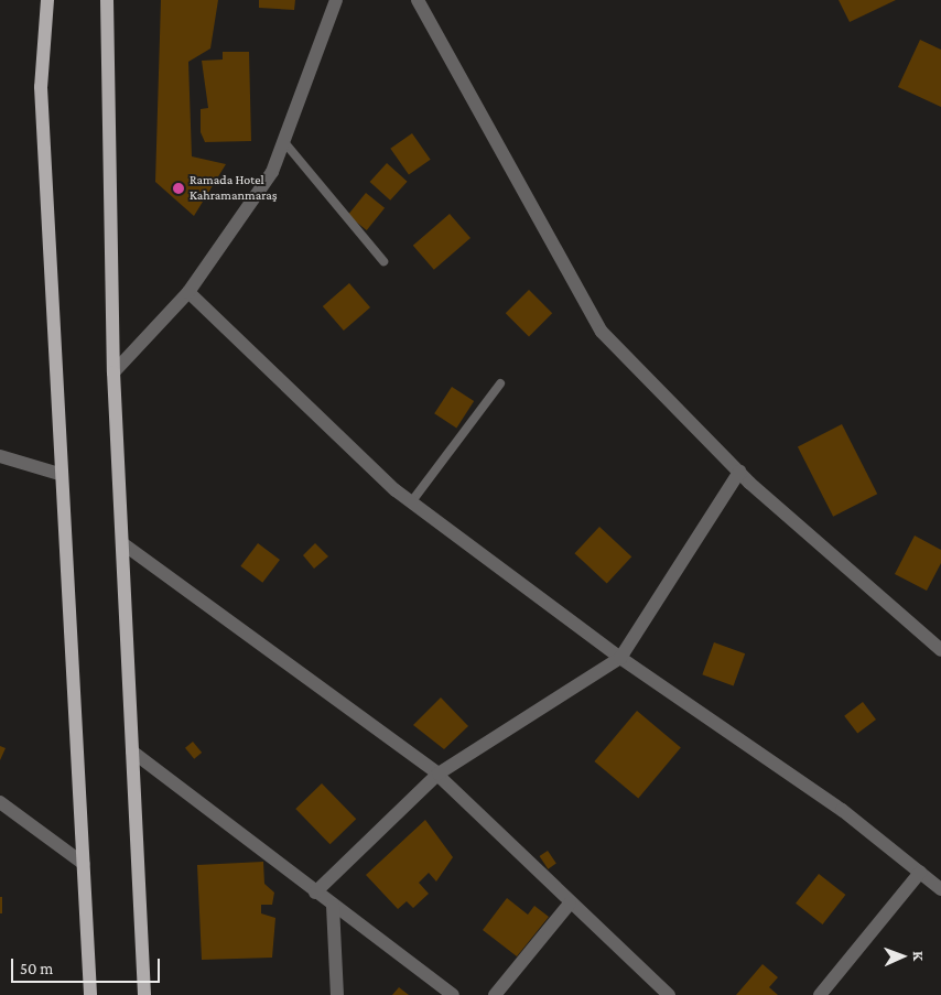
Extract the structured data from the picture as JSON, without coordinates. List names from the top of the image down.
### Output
{
  "places": ["Ramada Hotel Kahramanmaraş"],
  "scale_bar": "50 m",
  "north": "right"
}
